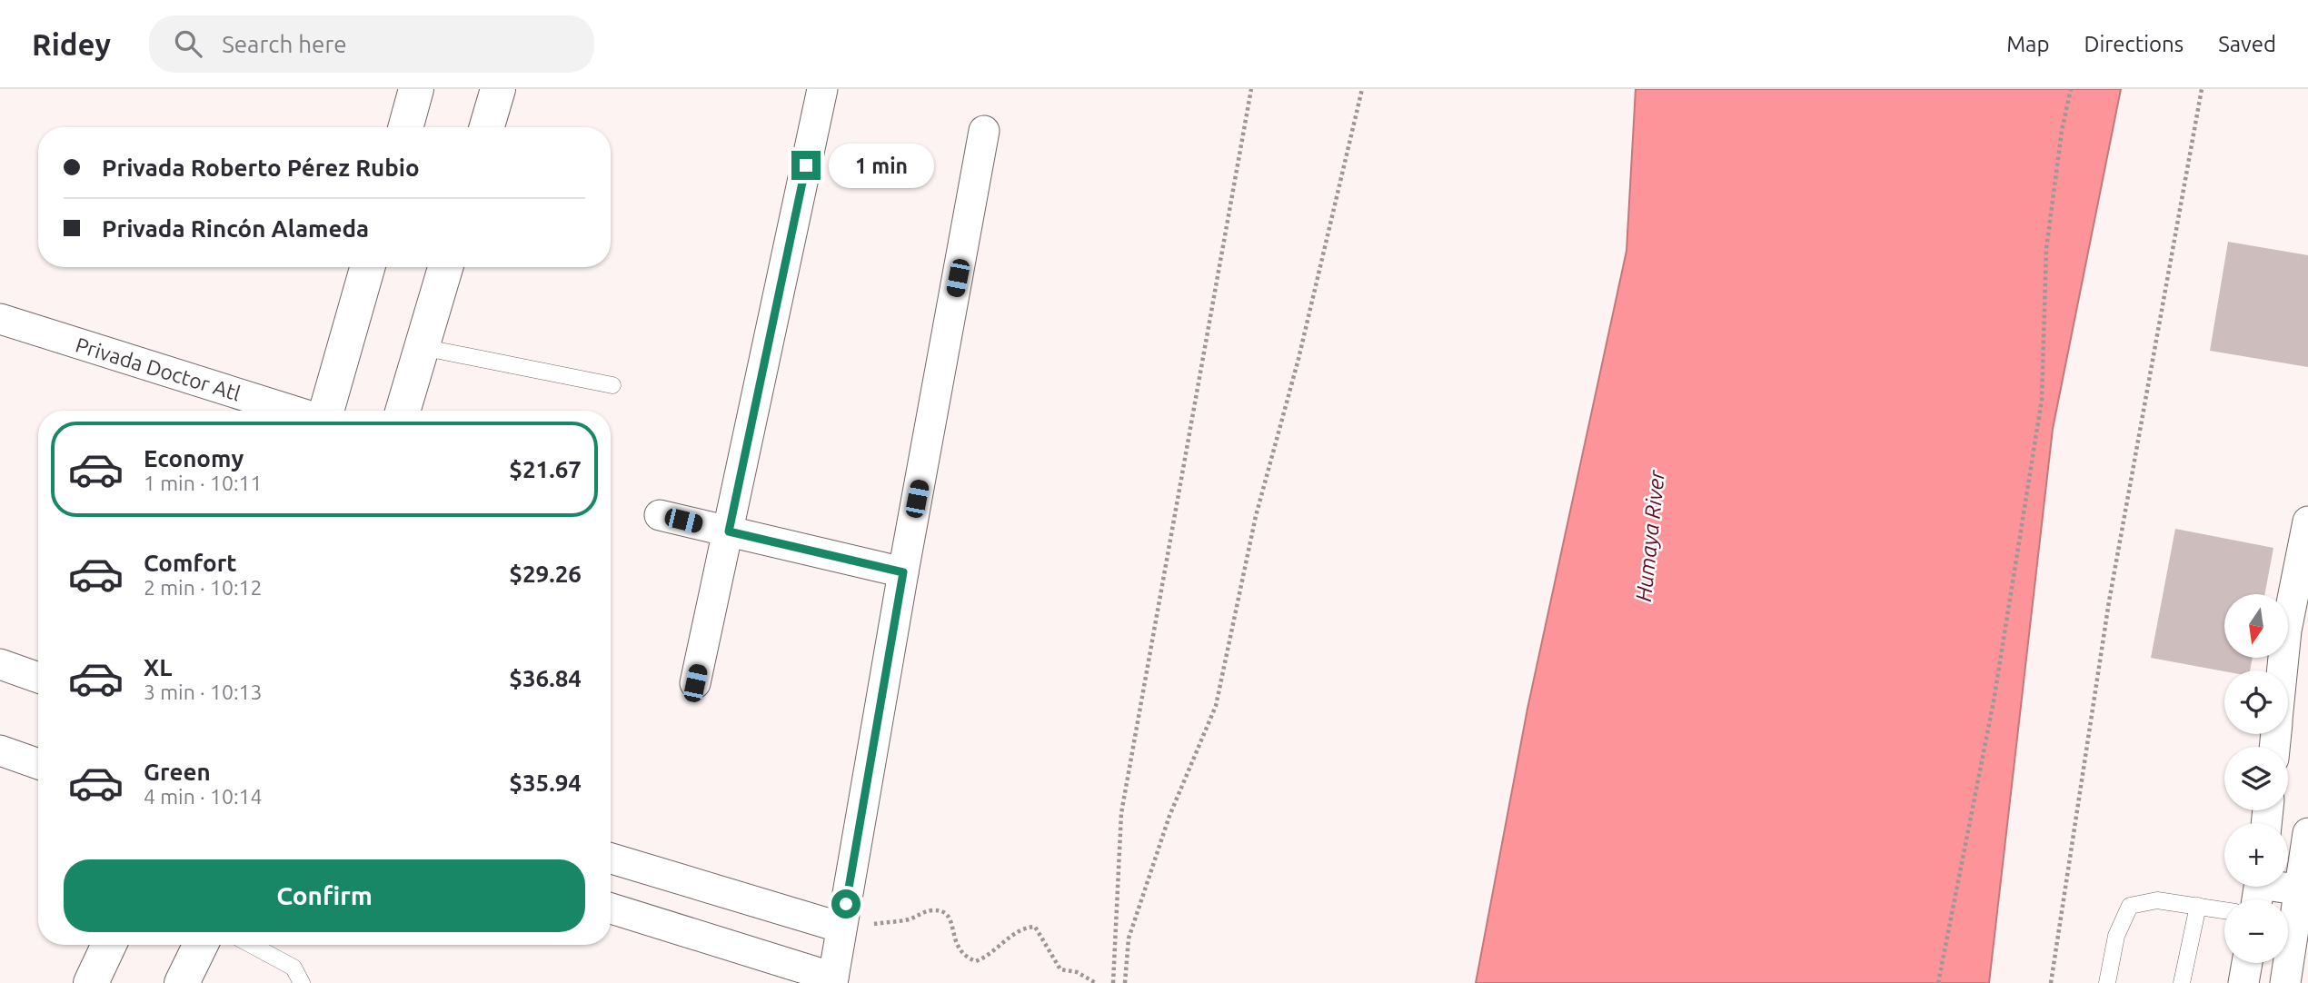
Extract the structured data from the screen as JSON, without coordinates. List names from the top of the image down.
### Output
{
  "streets": {
    "street": ["Privada Doctor Atl"]
  },
  "water": ["Humaya River"],
  "north": "bottom",
  "page": {
    "header": "Ridey",
    "search": "Search here",
    "nav": ["Map", "Directions", "Saved"],
    "banner": ["Privada Roberto Pérez Rubio", "Privada Rincón Alameda"],
    "bubble": "1 min",
    "list": [
      {
        "name": "Economy",
        "note": "1 min · 10:11",
        "value": "$21.67"
      },
      {
        "name": "Comfort",
        "note": "2 min · 10:12",
        "value": "$29.26"
      },
      {
        "name": "XL",
        "note": "3 min · 10:13",
        "value": "$36.84"
      },
      {
        "name": "Green",
        "note": "4 min · 10:14",
        "value": "$35.94"
      }
    ],
    "map_buttons": ["+", "−"],
    "buttons": "Confirm"
  }
}
